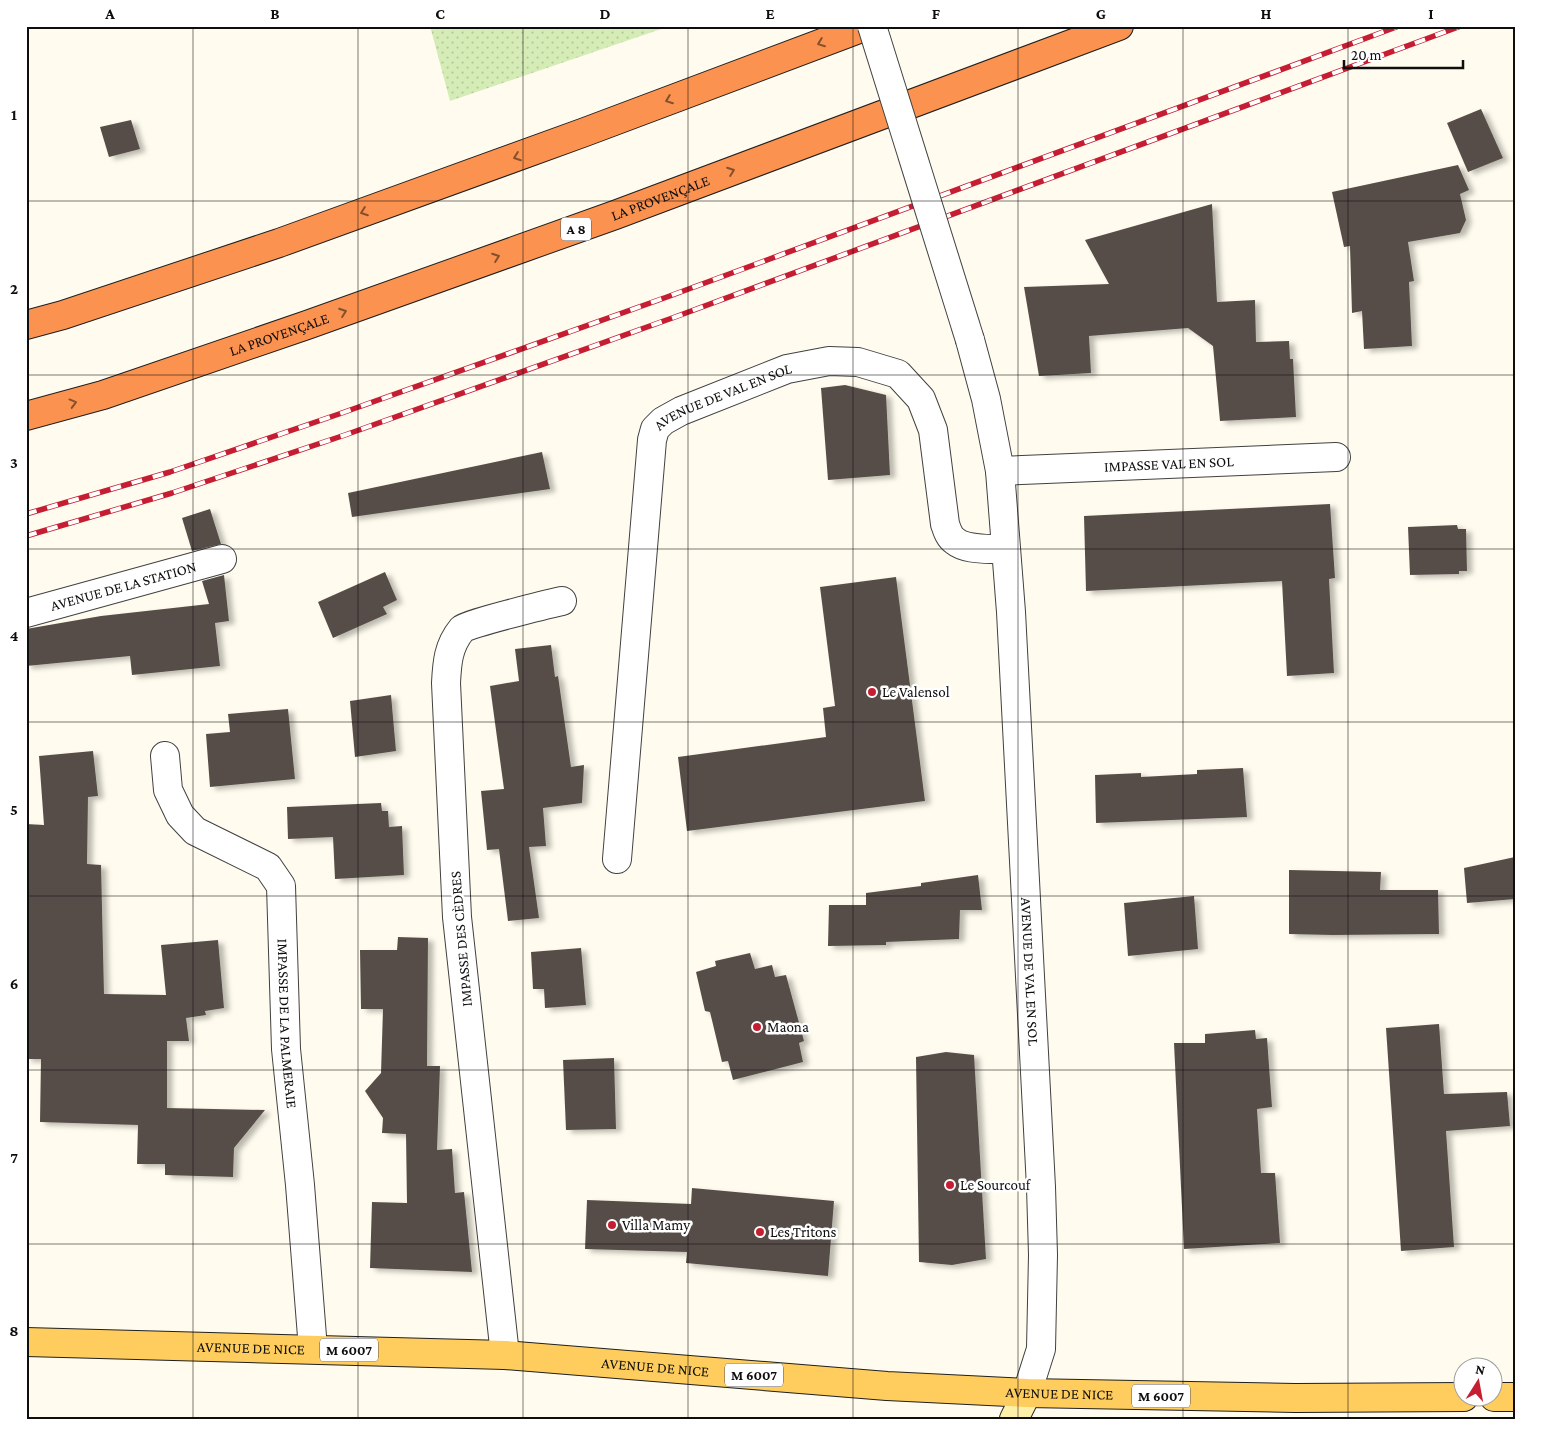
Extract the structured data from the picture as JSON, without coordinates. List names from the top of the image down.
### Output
{
  "streets": {
    "highway": ["LA PROVENÇALE", "A 8"],
    "main road": ["AVENUE DE NICE", "M 6007"],
    "street": [
      "AVENUE DE VAL EN SOL",
      "IMPASSE VAL EN SOL",
      "AVENUE DE LA STATION",
      "IMPASSE DES CÈDRES",
      "IMPASSE DE LA PALMERAIE"
    ]
  },
  "crossings": [
    ["AVENUE DE VAL EN SOL", "IMPASSE VAL EN SOL"],
    ["AVENUE DE VAL EN SOL", "AVENUE DE NICE"],
    ["IMPASSE DES CÈDRES", "AVENUE DE NICE"],
    ["IMPASSE DE LA PALMERAIE", "AVENUE DE NICE"]
  ],
  "places": [
    "Le Valensol",
    "Maona",
    "Le Sourcouf",
    "Villa Mamy",
    "Les Tritons"
  ],
  "scale_bar": "20 m",
  "north": "top",
  "grid": {
    "columns": [
      "A",
      "B",
      "C",
      "D",
      "E",
      "F",
      "G",
      "H",
      "I"
    ],
    "rows": [
      "1",
      "2",
      "3",
      "4",
      "5",
      "6",
      "7",
      "8"
    ]
  }
}
